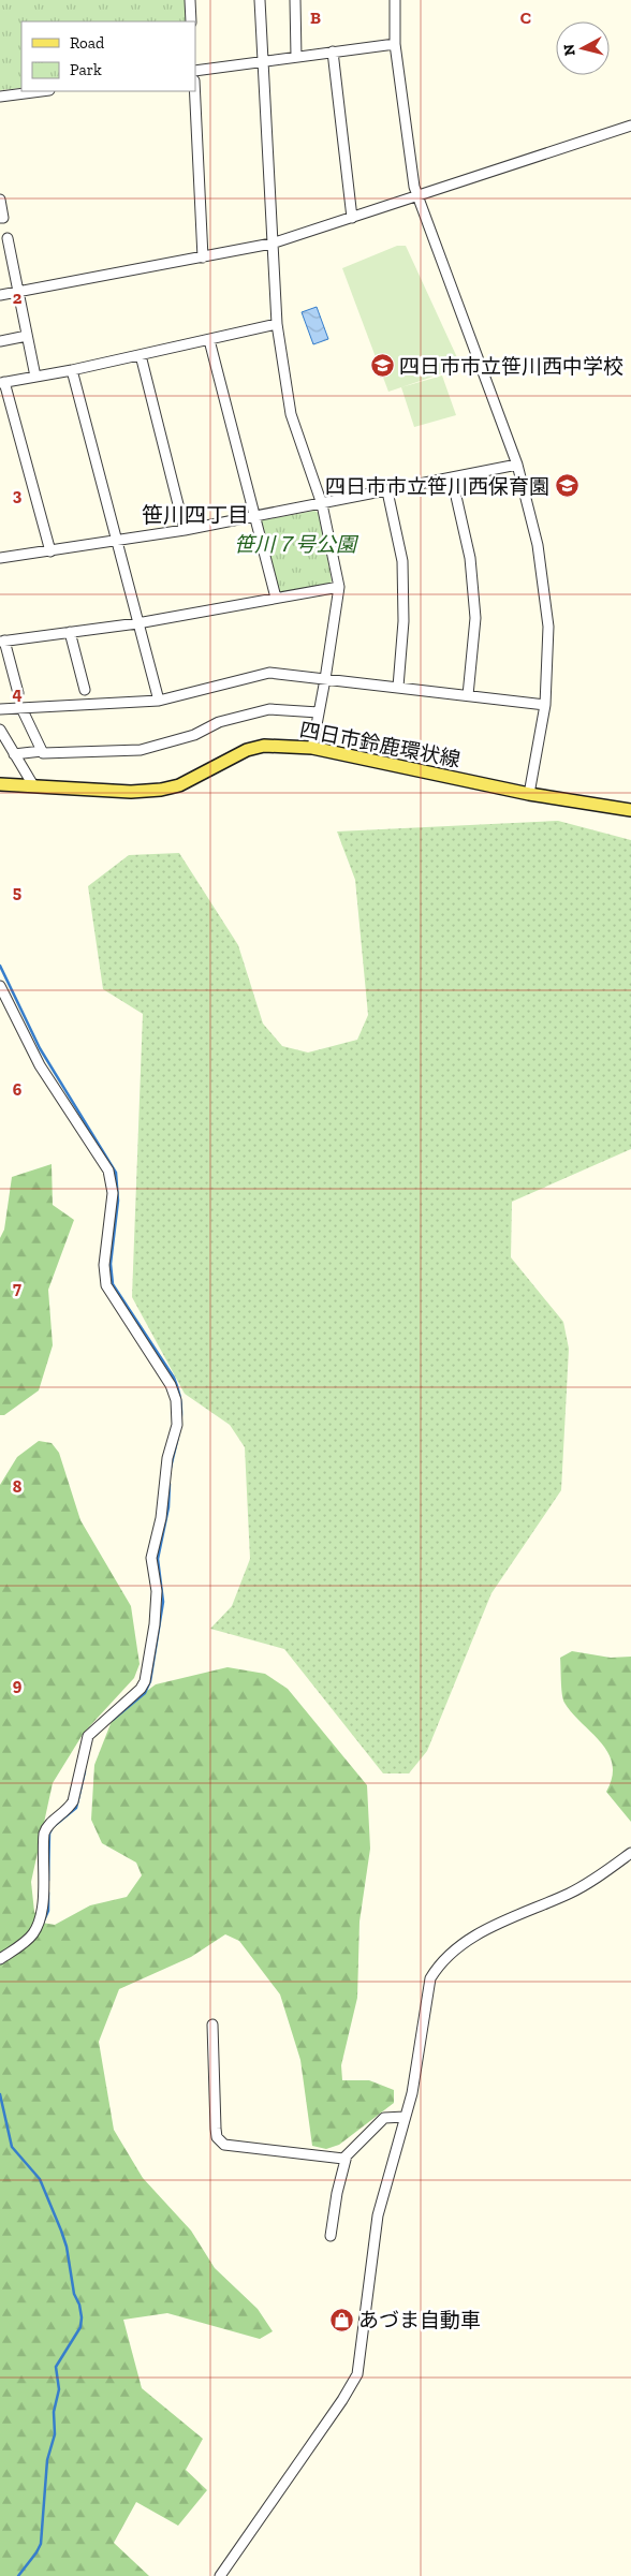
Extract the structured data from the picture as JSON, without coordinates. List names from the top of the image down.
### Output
{
  "streets": {
    "main road": ["四日市鈴鹿環状線"]
  },
  "districts": ["笹川四丁目"],
  "parks": ["笹川７号公園"],
  "places": {
    "school or university": ["四日市市立笹川西中学校", "四日市市立笹川西保育園"],
    "shop": ["あづま自動車"]
  },
  "legend": ["Road", "Park"],
  "north": "left",
  "grid": {
    "columns": ["B", "C"],
    "rows": [
      "2",
      "3",
      "4",
      "5",
      "6",
      "7",
      "8",
      "9"
    ]
  }
}
